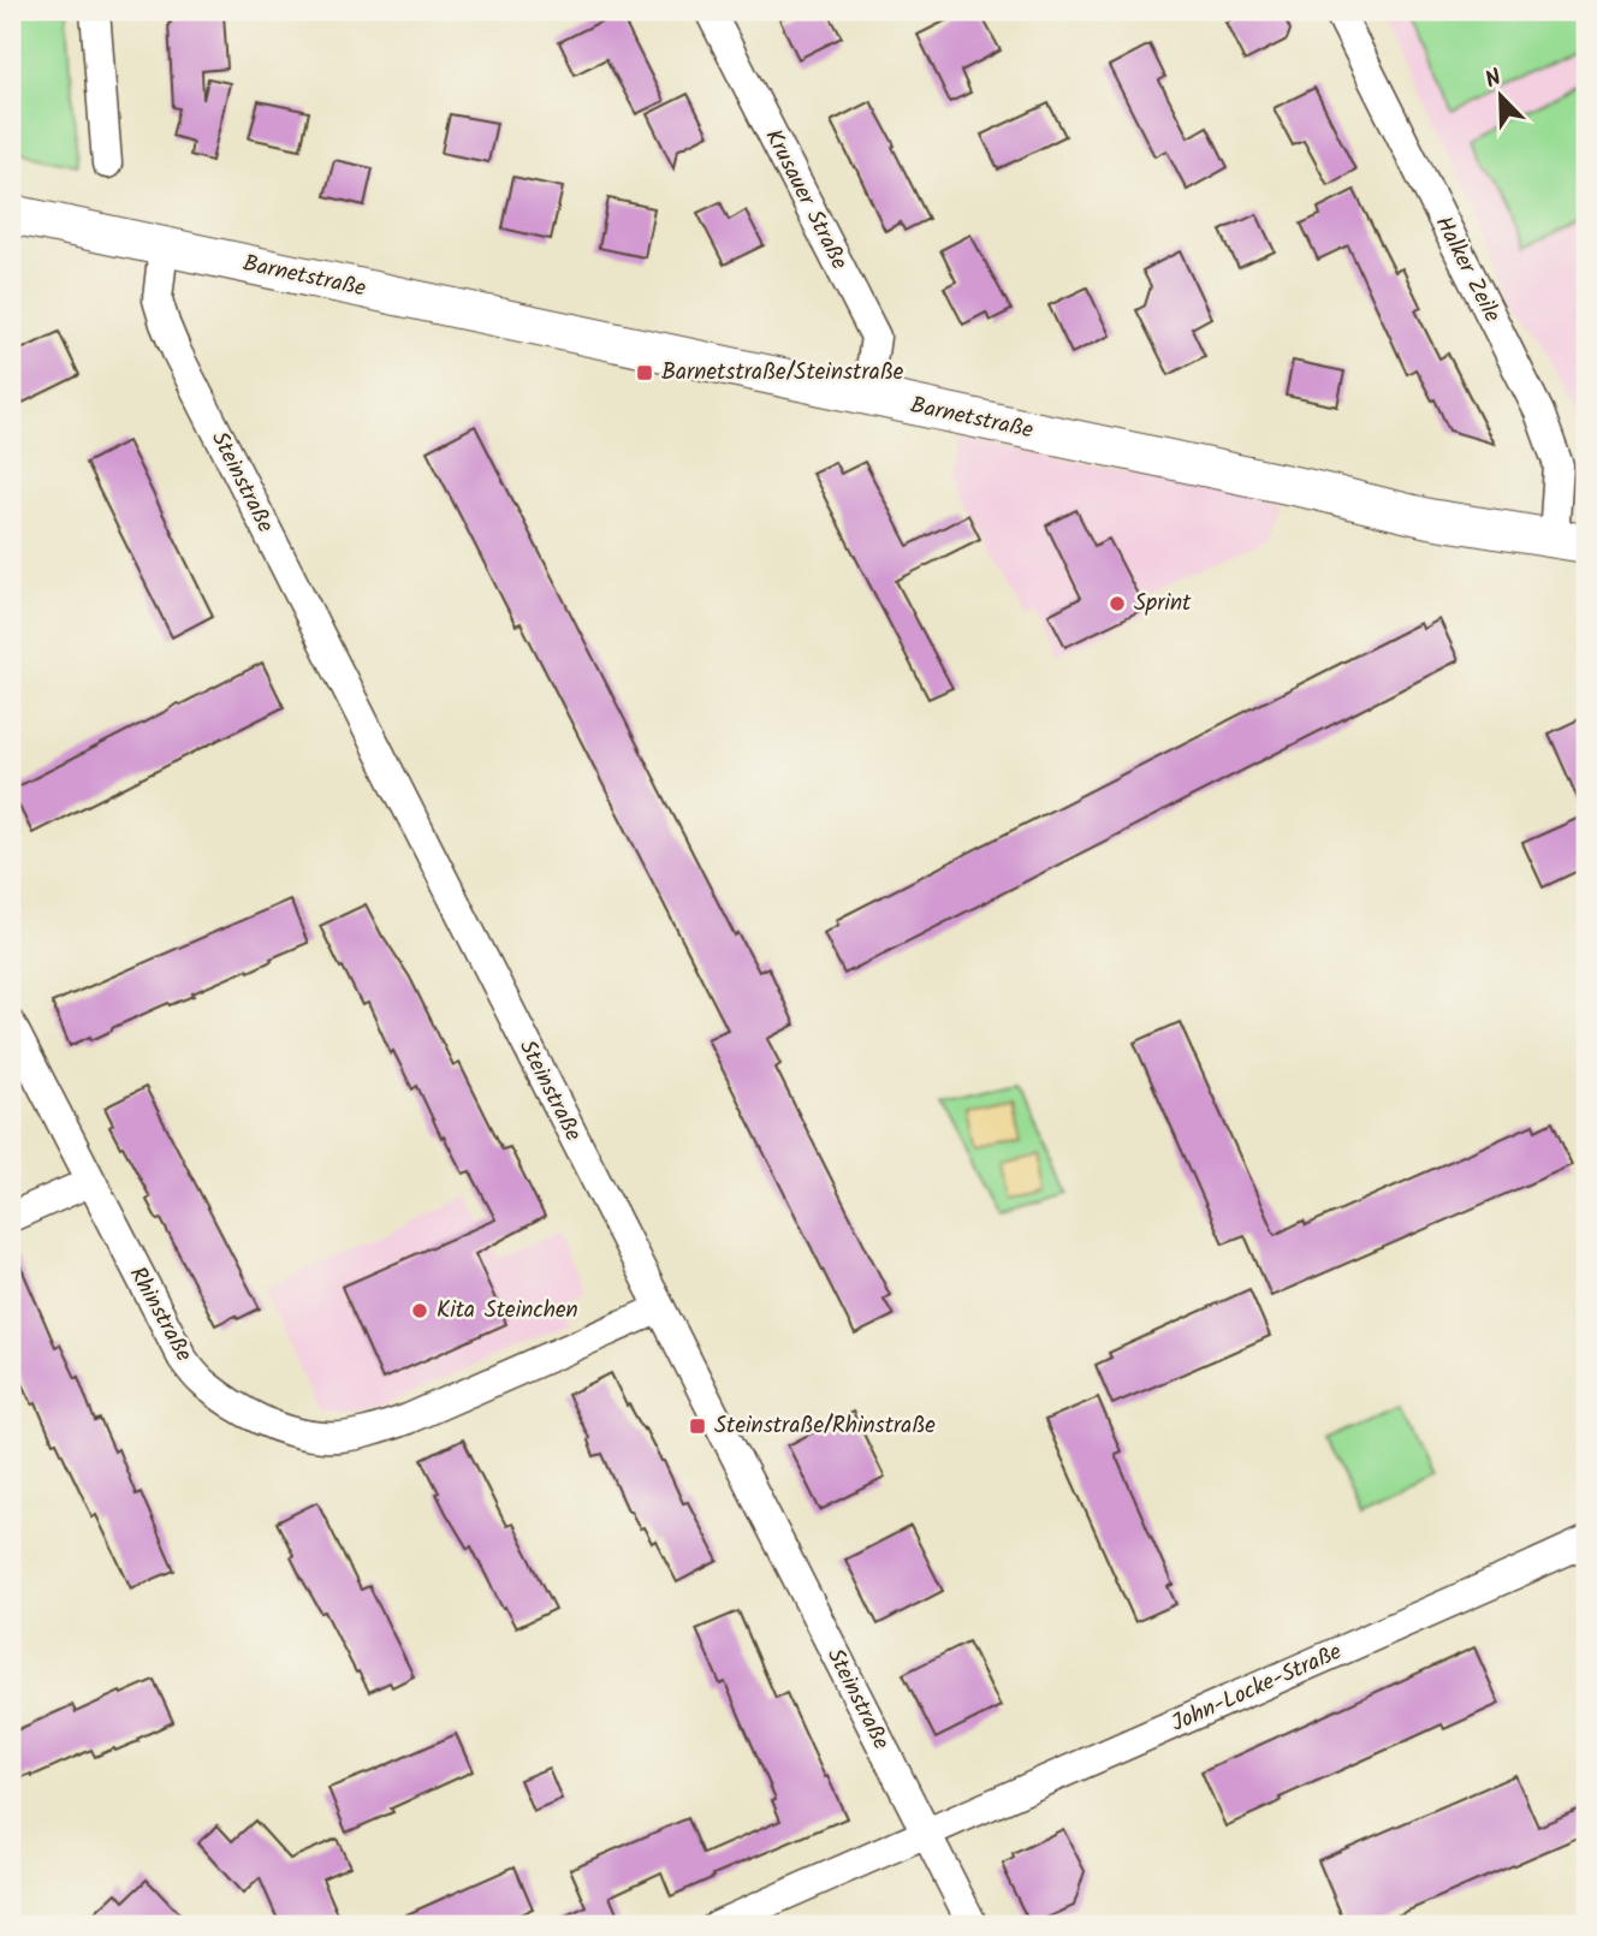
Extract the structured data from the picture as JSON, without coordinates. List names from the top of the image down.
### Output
{
  "streets": {
    "street": [
      "Krusauer Straße",
      "Halker Zeile",
      "Barnetstraße",
      "Steinstraße",
      "Rhinstraße",
      "John-Locke-Straße"
    ]
  },
  "crossings": [
    ["Krusauer Straße", "Barnetstraße"],
    ["Halker Zeile", "Barnetstraße"],
    ["Barnetstraße", "Steinstraße"],
    ["Steinstraße", "Rhinstraße"],
    ["Steinstraße", "John-Locke-Straße"]
  ],
  "places": {
    "transit": ["Barnetstraße/Steinstraße", "Steinstraße/Rhinstraße"],
    "other": ["Sprint", "Kita Steinchen"]
  },
  "north": "top left"
}
